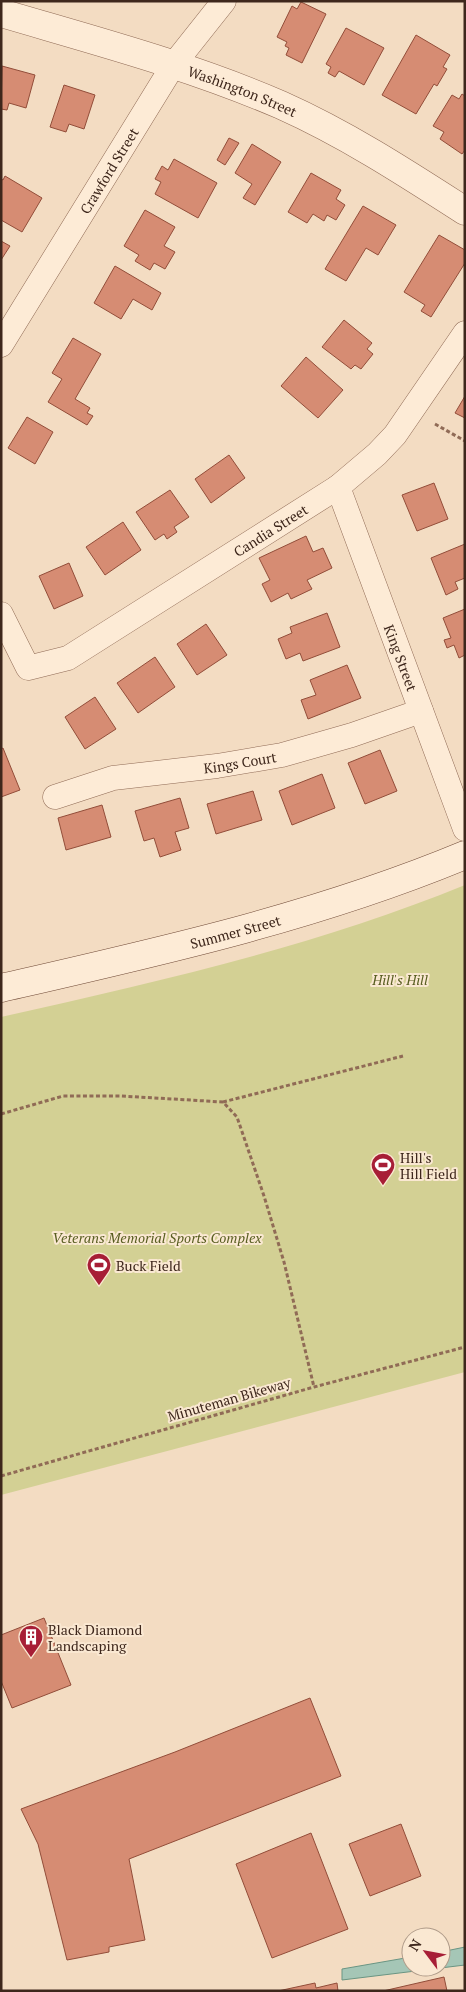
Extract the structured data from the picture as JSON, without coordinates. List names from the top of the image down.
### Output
{
  "streets": {
    "street": [
      "Washington Street",
      "Crawford Street",
      "Candia Street",
      "King Street",
      "Kings Court",
      "Summer Street"
    ],
    "path": ["Minuteman Bikeway"]
  },
  "crossings": [
    ["Washington Street", "Crawford Street"],
    ["Candia Street", "King Street"],
    ["King Street", "Kings Court"]
  ],
  "parks": ["Hill's Hill", "Veterans Memorial Sports Complex"],
  "places": {
    "sports": ["Hill's Hill Field", "Buck Field"],
    "building": ["Black Diamond Landscaping"]
  },
  "north": "top left"
}
